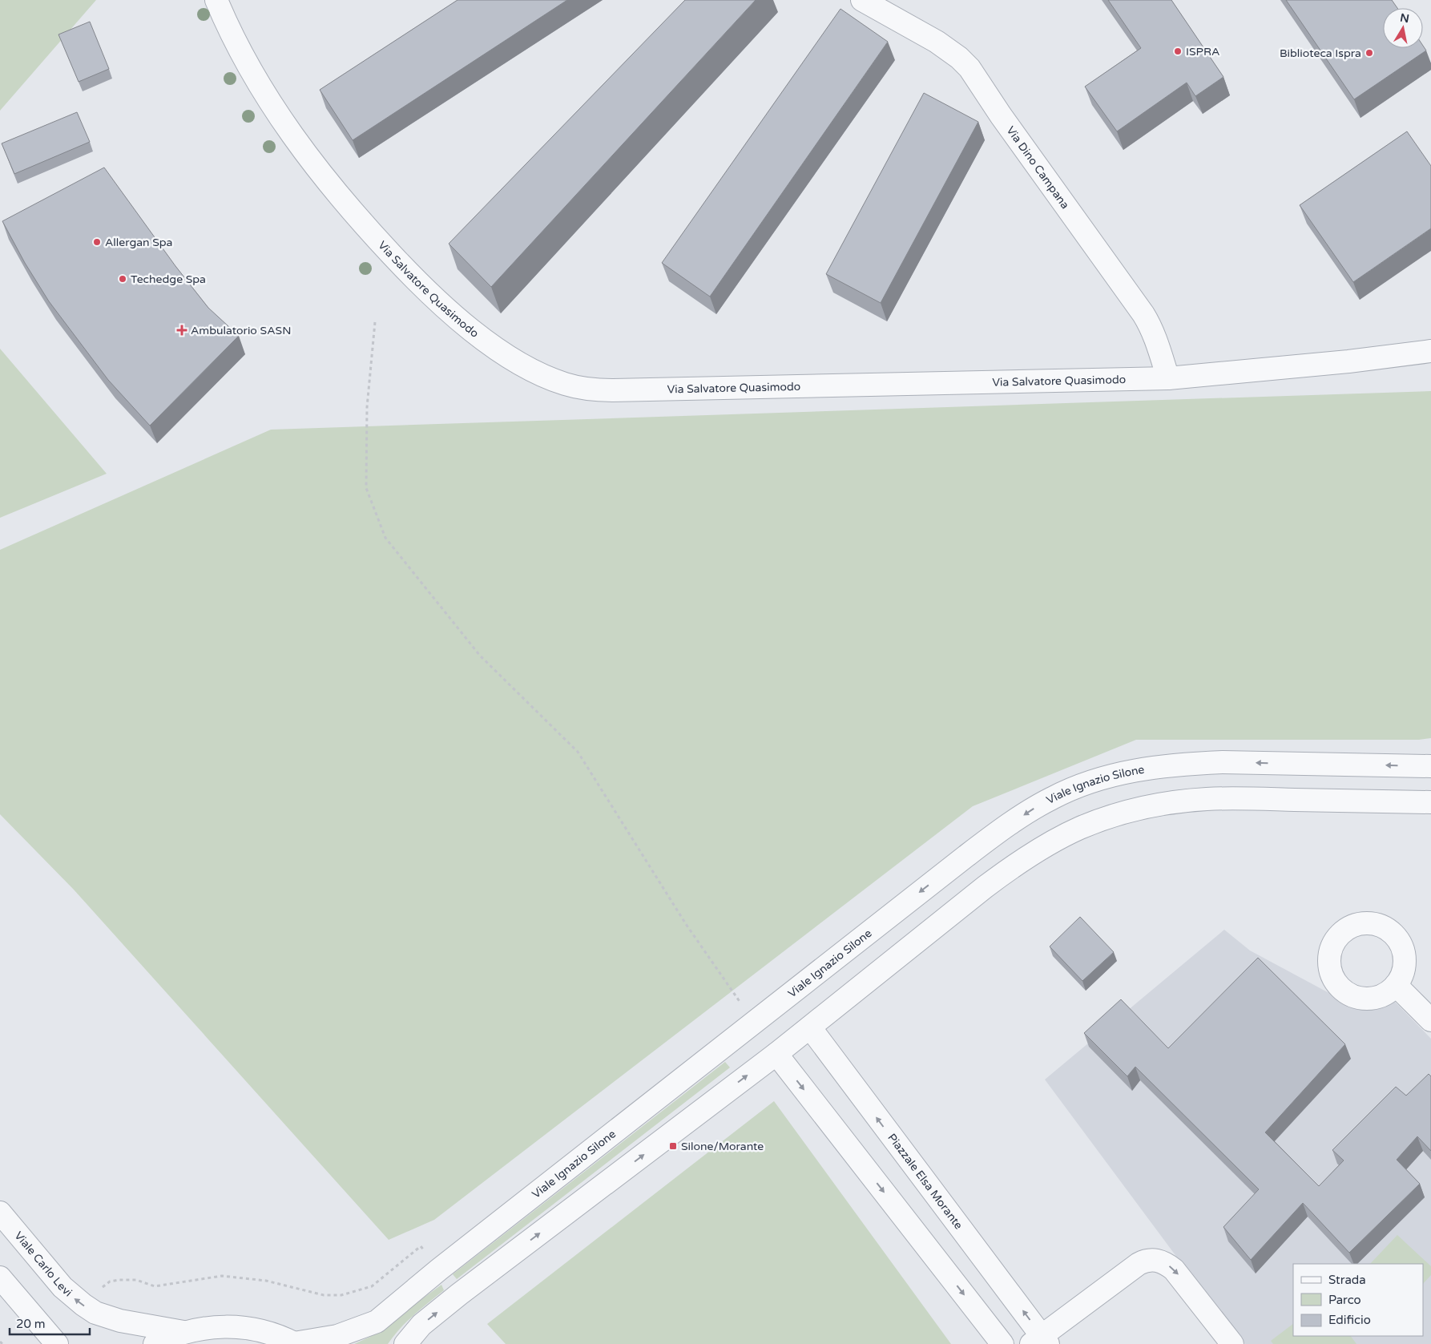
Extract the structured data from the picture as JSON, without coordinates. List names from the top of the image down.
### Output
{
  "streets": {
    "street": [
      "Via Dino Campana",
      "Via Salvatore Quasimodo",
      "Viale Ignazio Silone",
      "Piazzale Elsa Morante",
      "Viale Carlo Levi"
    ]
  },
  "crossings": [
    ["Via Dino Campana", "Via Salvatore Quasimodo"]
  ],
  "places": {
    "other": [
      "ISPRA",
      "Biblioteca Ispra",
      "Allergan Spa",
      "Techedge Spa"
    ],
    "health": ["Ambulatorio SASN"],
    "transit": ["Silone/Morante"]
  },
  "legend": ["Strada", "Parco", "Edificio"],
  "scale_bar": "20 m",
  "north": "top"
}
